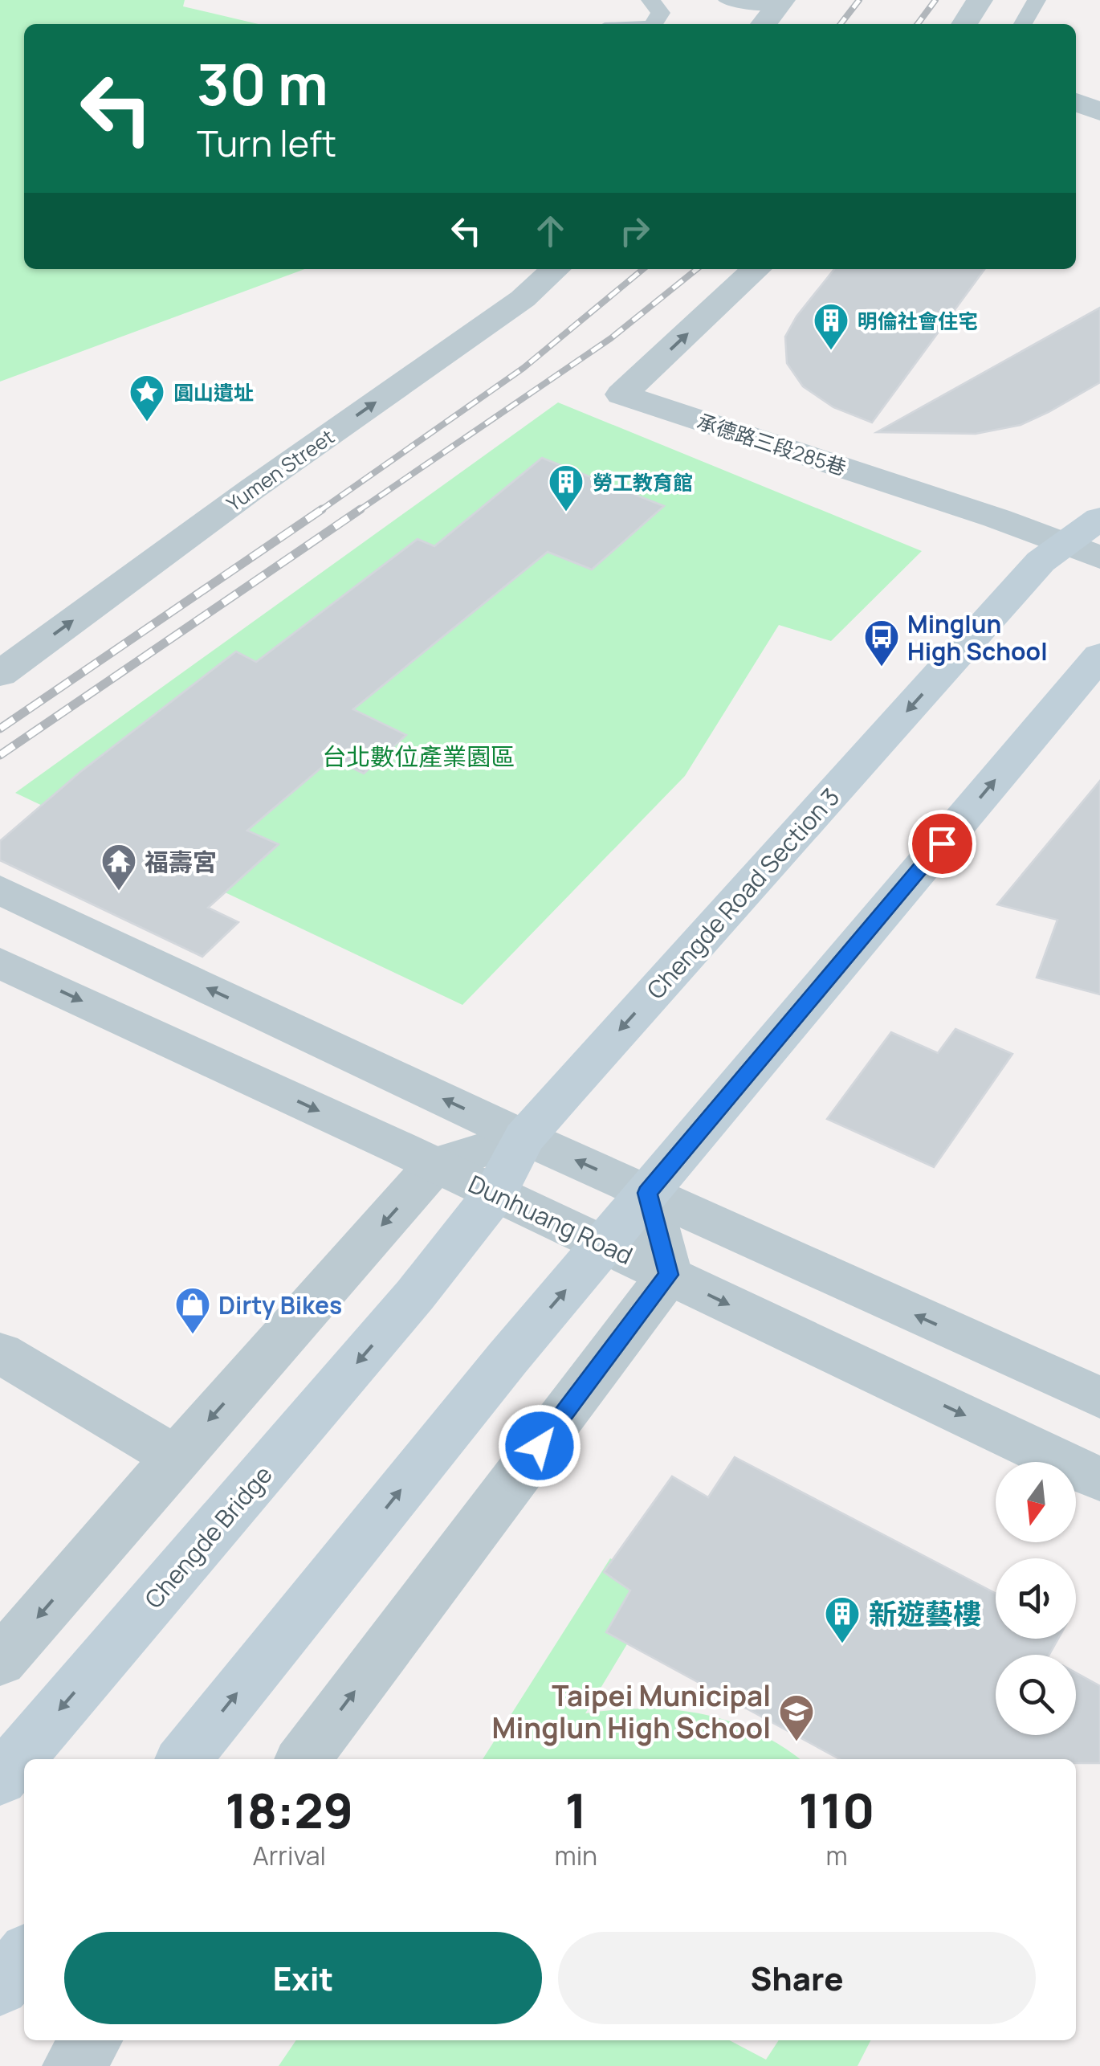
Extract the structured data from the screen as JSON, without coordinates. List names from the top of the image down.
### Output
{
  "streets": {
    "main road": ["Chengde Road Section 3", "Chengde Bridge"],
    "street": ["承德路三段285巷", "Yumen Street", "Dunhuang Road"]
  },
  "crossings": [
    ["承德路三段285巷", "Chengde Road Section 3"],
    ["Chengde Road Section 3", "Dunhuang Road"],
    ["Chengde Road Section 3", "Chengde Bridge"]
  ],
  "one_way": ["Yumen Street"],
  "parks": ["台北數位產業園區"],
  "places": {
    "building": ["明倫社會住宅", "勞工教育館", "新遊藝樓"],
    "place": ["圓山遺址"],
    "bus stop": ["Minglun High School"],
    "temple": ["福壽宮"],
    "shop": ["Dirty Bikes"],
    "school or university": ["Taipei Municipal Minglun High School"]
  },
  "north": "bottom",
  "page": {
    "turn": ["30 m", "Turn left"],
    "eta": [
      "18:29",
      "Arrival",
      "1",
      "min",
      "110",
      "m"
    ],
    "buttons": ["Exit", "Share"]
  }
}
